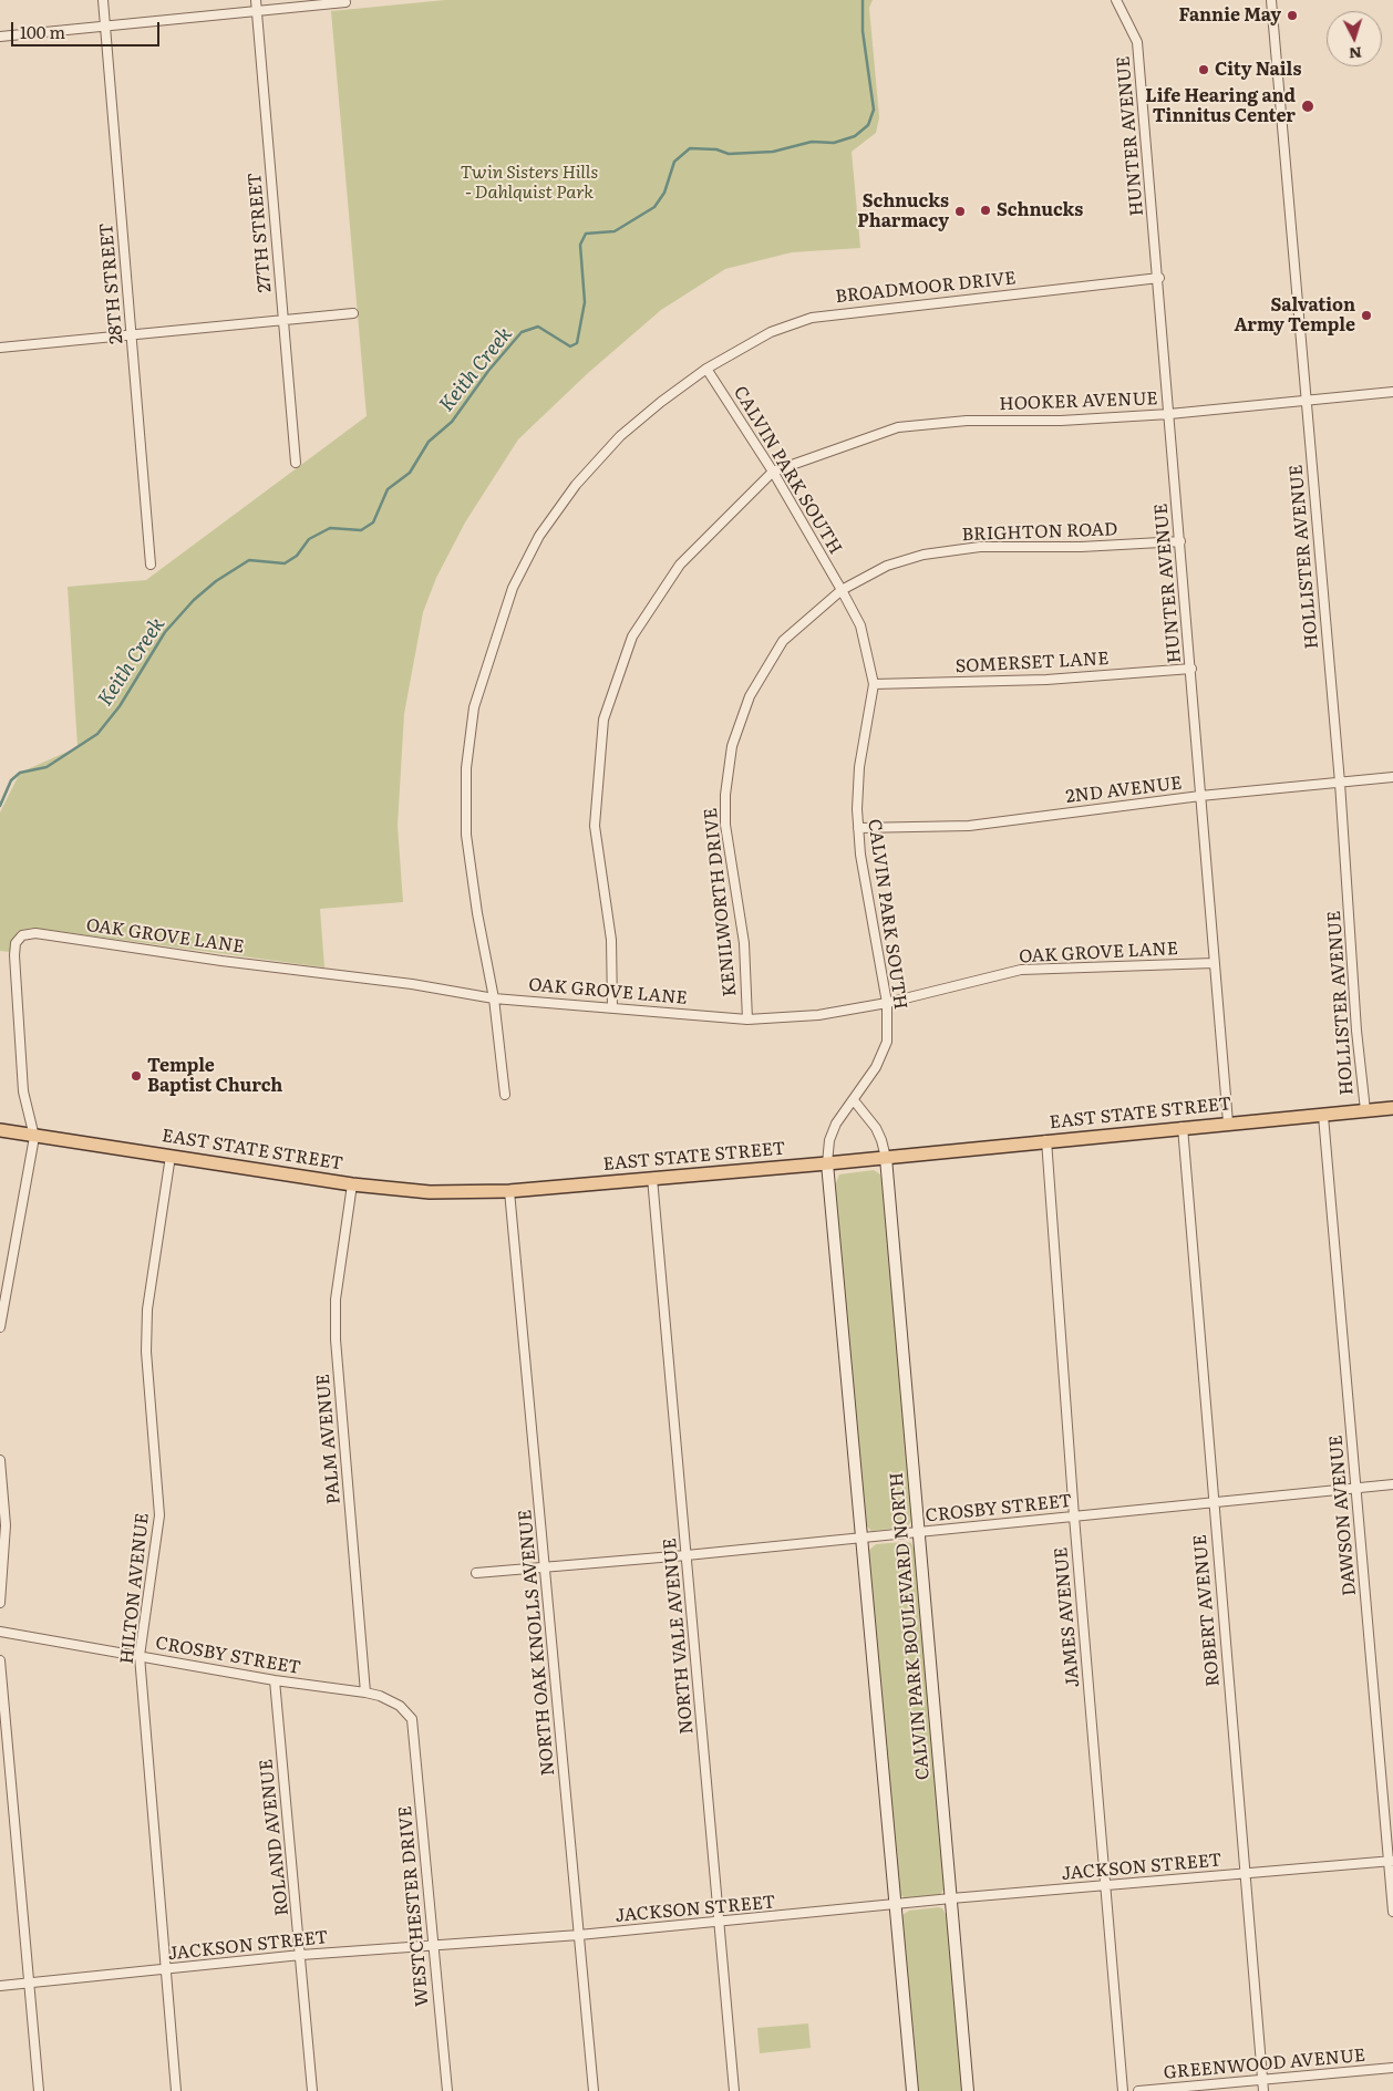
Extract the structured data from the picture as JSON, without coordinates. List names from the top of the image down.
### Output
{
  "streets": {
    "main road": ["EAST STATE STREET"],
    "street": [
      "HUNTER AVENUE",
      "27TH STREET",
      "28TH STREET",
      "BROADMOOR DRIVE",
      "HOOKER AVENUE",
      "CALVIN PARK SOUTH",
      "BRIGHTON ROAD",
      "HOLLISTER AVENUE",
      "SOMERSET LANE",
      "2ND AVENUE",
      "KENILWORTH DRIVE",
      "OAK GROVE LANE",
      "PALM AVENUE",
      "CROSBY STREET",
      "DAWSON AVENUE",
      "HILTON AVENUE",
      "ROBERT AVENUE",
      "JAMES AVENUE",
      "CALVIN PARK BOULEVARD NORTH",
      "NORTH VALE AVENUE",
      "NORTH OAK KNOLLS AVENUE",
      "ROLAND AVENUE",
      "JACKSON STREET",
      "WESTCHESTER DRIVE",
      "GREENWOOD AVENUE"
    ]
  },
  "crossings": [
    ["HUNTER AVENUE", "BROADMOOR DRIVE"],
    ["HUNTER AVENUE", "HOOKER AVENUE"],
    ["HUNTER AVENUE", "BRIGHTON ROAD"],
    ["HUNTER AVENUE", "SOMERSET LANE"],
    ["HUNTER AVENUE", "2ND AVENUE"],
    ["HUNTER AVENUE", "OAK GROVE LANE"],
    ["HUNTER AVENUE", "EAST STATE STREET"],
    ["BROADMOOR DRIVE", "CALVIN PARK SOUTH"],
    ["BROADMOOR DRIVE", "OAK GROVE LANE"],
    ["HOOKER AVENUE", "CALVIN PARK SOUTH"],
    ["HOOKER AVENUE", "HOLLISTER AVENUE"],
    ["CALVIN PARK SOUTH", "BRIGHTON ROAD"],
    ["CALVIN PARK SOUTH", "SOMERSET LANE"],
    ["CALVIN PARK SOUTH", "2ND AVENUE"],
    ["CALVIN PARK SOUTH", "KENILWORTH DRIVE"],
    ["CALVIN PARK SOUTH", "OAK GROVE LANE"],
    ["CALVIN PARK SOUTH", "EAST STATE STREET"],
    ["BRIGHTON ROAD", "KENILWORTH DRIVE"],
    ["HOLLISTER AVENUE", "2ND AVENUE"],
    ["HOLLISTER AVENUE", "EAST STATE STREET"],
    ["KENILWORTH DRIVE", "OAK GROVE LANE"],
    ["OAK GROVE LANE", "EAST STATE STREET"],
    ["EAST STATE STREET", "PALM AVENUE"],
    ["EAST STATE STREET", "DAWSON AVENUE"],
    ["EAST STATE STREET", "HILTON AVENUE"],
    ["EAST STATE STREET", "ROBERT AVENUE"],
    ["EAST STATE STREET", "JAMES AVENUE"],
    ["EAST STATE STREET", "CALVIN PARK BOULEVARD NORTH"],
    ["EAST STATE STREET", "NORTH VALE AVENUE"],
    ["EAST STATE STREET", "NORTH OAK KNOLLS AVENUE"],
    ["PALM AVENUE", "CROSBY STREET"],
    ["CROSBY STREET", "DAWSON AVENUE"],
    ["CROSBY STREET", "HILTON AVENUE"],
    ["CROSBY STREET", "ROBERT AVENUE"],
    ["CROSBY STREET", "JAMES AVENUE"],
    ["CROSBY STREET", "CALVIN PARK BOULEVARD NORTH"],
    ["CROSBY STREET", "NORTH VALE AVENUE"],
    ["CROSBY STREET", "NORTH OAK KNOLLS AVENUE"],
    ["CROSBY STREET", "ROLAND AVENUE"],
    ["CROSBY STREET", "WESTCHESTER DRIVE"],
    ["DAWSON AVENUE", "JACKSON STREET"],
    ["HILTON AVENUE", "JACKSON STREET"],
    ["ROBERT AVENUE", "JACKSON STREET"],
    ["ROBERT AVENUE", "GREENWOOD AVENUE"],
    ["JAMES AVENUE", "JACKSON STREET"],
    ["CALVIN PARK BOULEVARD NORTH", "JACKSON STREET"],
    ["NORTH VALE AVENUE", "JACKSON STREET"],
    ["NORTH OAK KNOLLS AVENUE", "JACKSON STREET"],
    ["ROLAND AVENUE", "JACKSON STREET"],
    ["JACKSON STREET", "WESTCHESTER DRIVE"]
  ],
  "water": ["Keith Creek"],
  "parks": ["Twin Sisters Hills - Dahlquist Park"],
  "places": [
    "Fannie May",
    "City Nails",
    "Life Hearing and Tinnitus Center",
    "Schnucks",
    "Schnucks Pharmacy",
    "Salvation Army Temple",
    "Temple Baptist Church"
  ],
  "scale_bar": "100 m",
  "north": "bottom"
}
